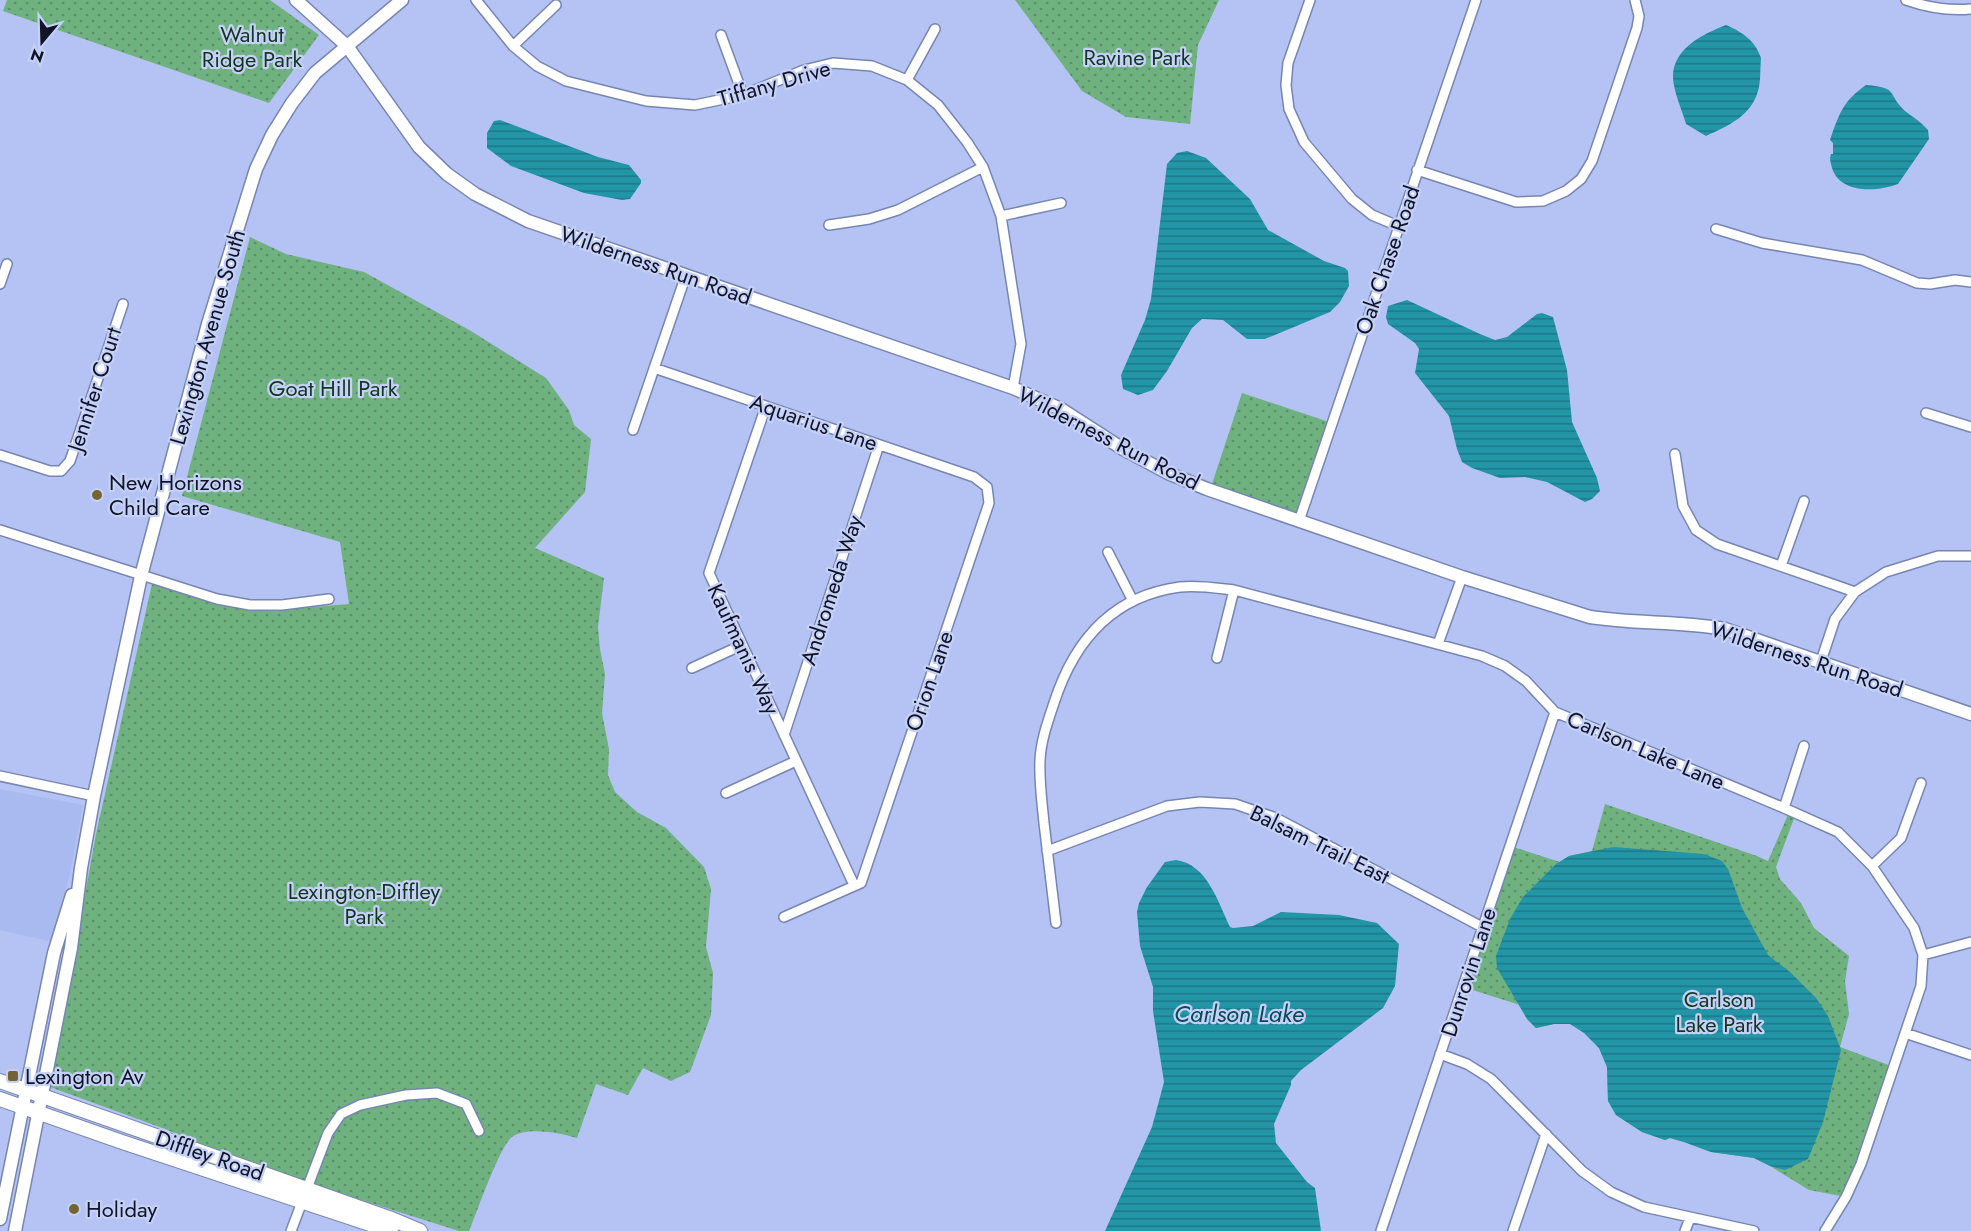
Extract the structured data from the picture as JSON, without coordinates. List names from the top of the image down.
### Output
{
  "streets": {
    "main road": ["Diffley Road"],
    "street": [
      "Tiffany Drive",
      "Oak Chase Road",
      "Wilderness Run Road",
      "Lexington Avenue South",
      "Jennifer Court",
      "Aquarius Lane",
      "Andromeda Way",
      "Kaufmanis Way",
      "Orion Lane",
      "Carlson Lake Lane",
      "Balsam Trail East",
      "Dunrovin Lane"
    ]
  },
  "crossings": [
    ["Tiffany Drive", "Wilderness Run Road"],
    ["Oak Chase Road", "Wilderness Run Road"],
    ["Wilderness Run Road", "Lexington Avenue South"],
    ["Lexington Avenue South", "Diffley Road"],
    ["Aquarius Lane", "Andromeda Way"],
    ["Aquarius Lane", "Kaufmanis Way"],
    ["Aquarius Lane", "Orion Lane"],
    ["Andromeda Way", "Kaufmanis Way"],
    ["Kaufmanis Way", "Orion Lane"],
    ["Carlson Lake Lane", "Balsam Trail East"],
    ["Carlson Lake Lane", "Dunrovin Lane"],
    ["Balsam Trail East", "Dunrovin Lane"]
  ],
  "water": ["Carlson Lake"],
  "parks": [
    "Walnut Ridge Park",
    "Ravine Park",
    "Goat Hill Park",
    "Lexington-Diffley Park",
    "Carlson Lake Park"
  ],
  "places": {
    "other": ["New Horizons Child Care", "Holiday"],
    "transit": ["Lexington Av"]
  },
  "north": "bottom"
}
